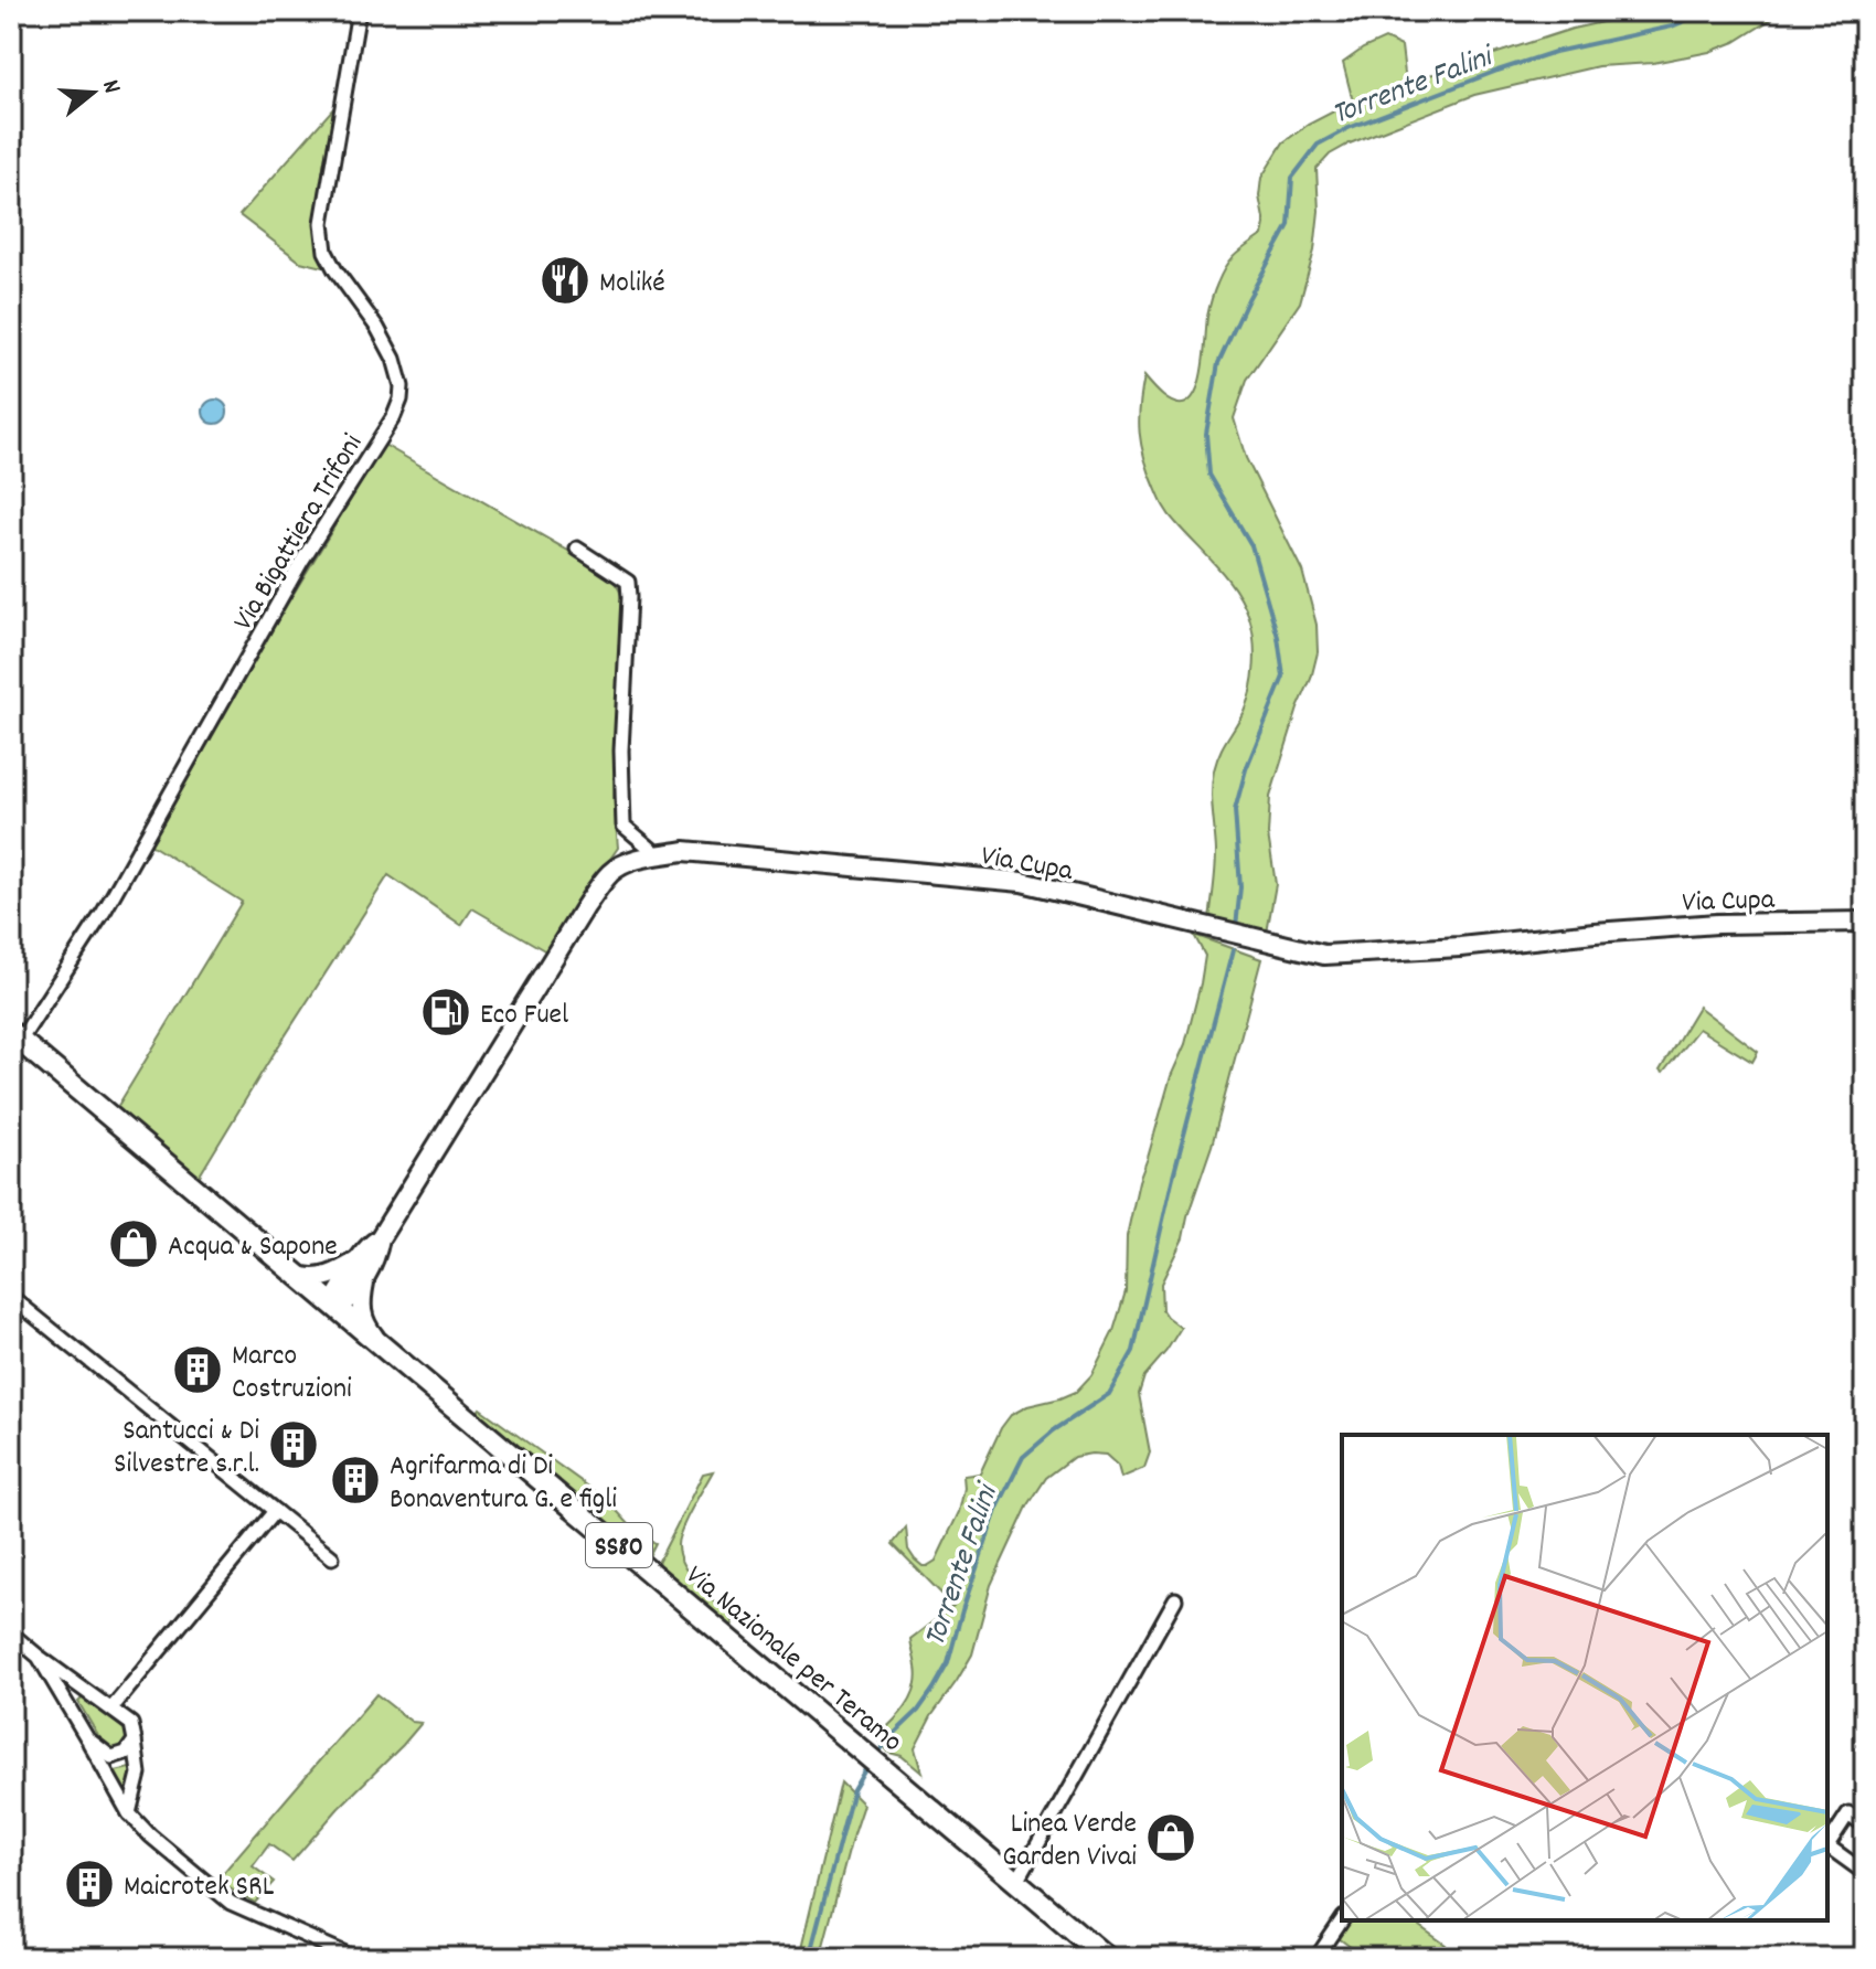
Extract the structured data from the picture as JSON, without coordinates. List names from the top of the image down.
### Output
{
  "streets": {
    "main road": ["SS80", "Via Nazionale per Teramo"],
    "street": ["Via Bigattiera Trifoni", "Via Cupa"]
  },
  "crossings": [
    ["Via Bigattiera Trifoni", "Via Nazionale per Teramo"],
    ["Via Cupa", "Via Nazionale per Teramo"]
  ],
  "water": ["Torrente Falini"],
  "places": {
    "restaurant": ["Moliké"],
    "fuel station": ["Eco Fuel"],
    "shop": ["Acqua & Sapone", "Linea Verde Garden Vivai"],
    "building": [
      "Marco Costruzioni",
      "Santucci & Di Silvestre s.r.l.",
      "Agrifarma di Di Bonaventura G. e figli",
      "Maicrotek SRL"
    ]
  },
  "north": "right"
}
